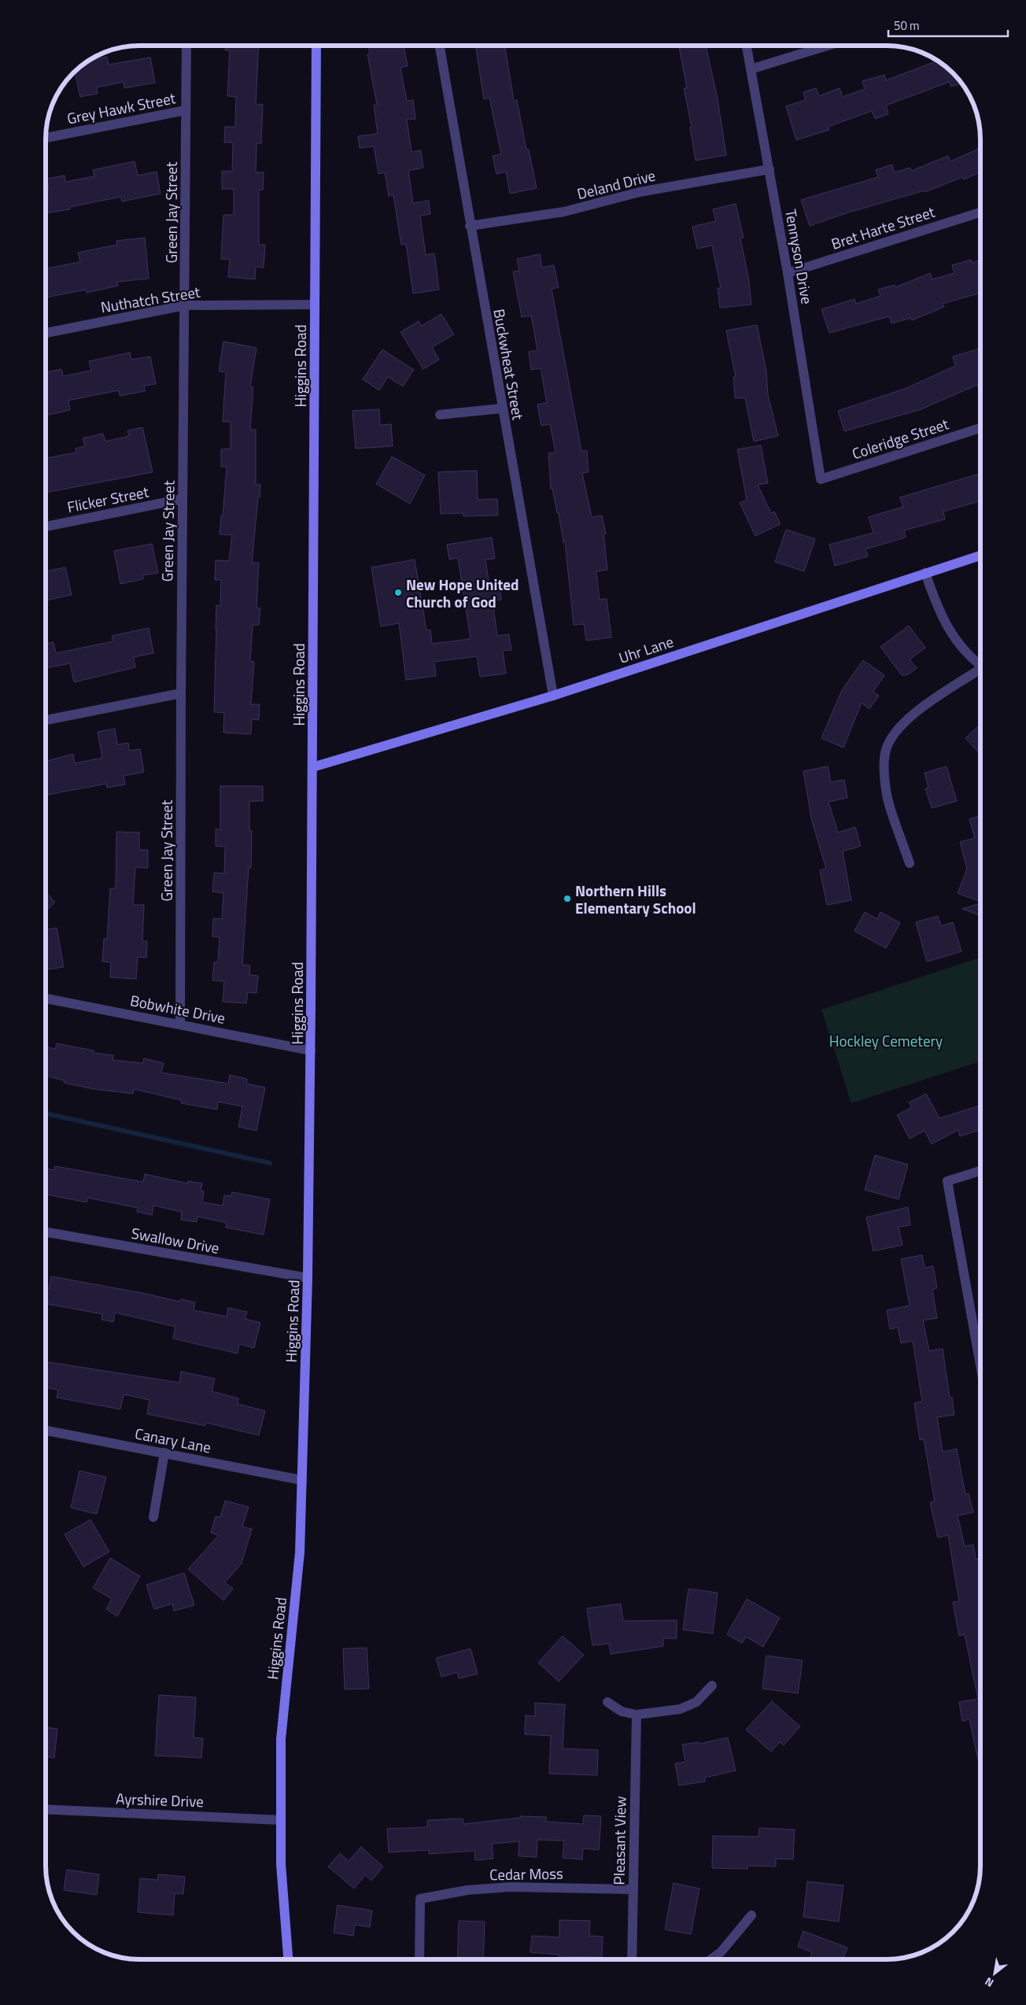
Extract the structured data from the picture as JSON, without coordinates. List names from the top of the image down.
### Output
{
  "streets": {
    "street": [
      "Grey Hawk Street",
      "Deland Drive",
      "Green Jay Street",
      "Bret Harte Street",
      "Tennyson Drive",
      "Nuthatch Street",
      "Buckwheat Street",
      "Higgins Road",
      "Coleridge Street",
      "Flicker Street",
      "Uhr Lane",
      "Bobwhite Drive",
      "Swallow Drive",
      "Canary Lane",
      "Ayrshire Drive",
      "Pleasant View",
      "Cedar Moss"
    ]
  },
  "crossings": [
    ["Grey Hawk Street", "Green Jay Street"],
    ["Deland Drive", "Tennyson Drive"],
    ["Deland Drive", "Buckwheat Street"],
    ["Green Jay Street", "Nuthatch Street"],
    ["Green Jay Street", "Flicker Street"],
    ["Green Jay Street", "Bobwhite Drive"],
    ["Bret Harte Street", "Tennyson Drive"],
    ["Tennyson Drive", "Coleridge Street"],
    ["Nuthatch Street", "Higgins Road"],
    ["Buckwheat Street", "Uhr Lane"],
    ["Higgins Road", "Uhr Lane"],
    ["Higgins Road", "Bobwhite Drive"],
    ["Higgins Road", "Swallow Drive"],
    ["Higgins Road", "Canary Lane"],
    ["Higgins Road", "Ayrshire Drive"],
    ["Pleasant View", "Cedar Moss"]
  ],
  "parks": ["Hockley Cemetery"],
  "places": ["New Hope United Church of God", "Northern Hills Elementary School"],
  "scale_bar": "50 m",
  "north": "bottom left"
}
